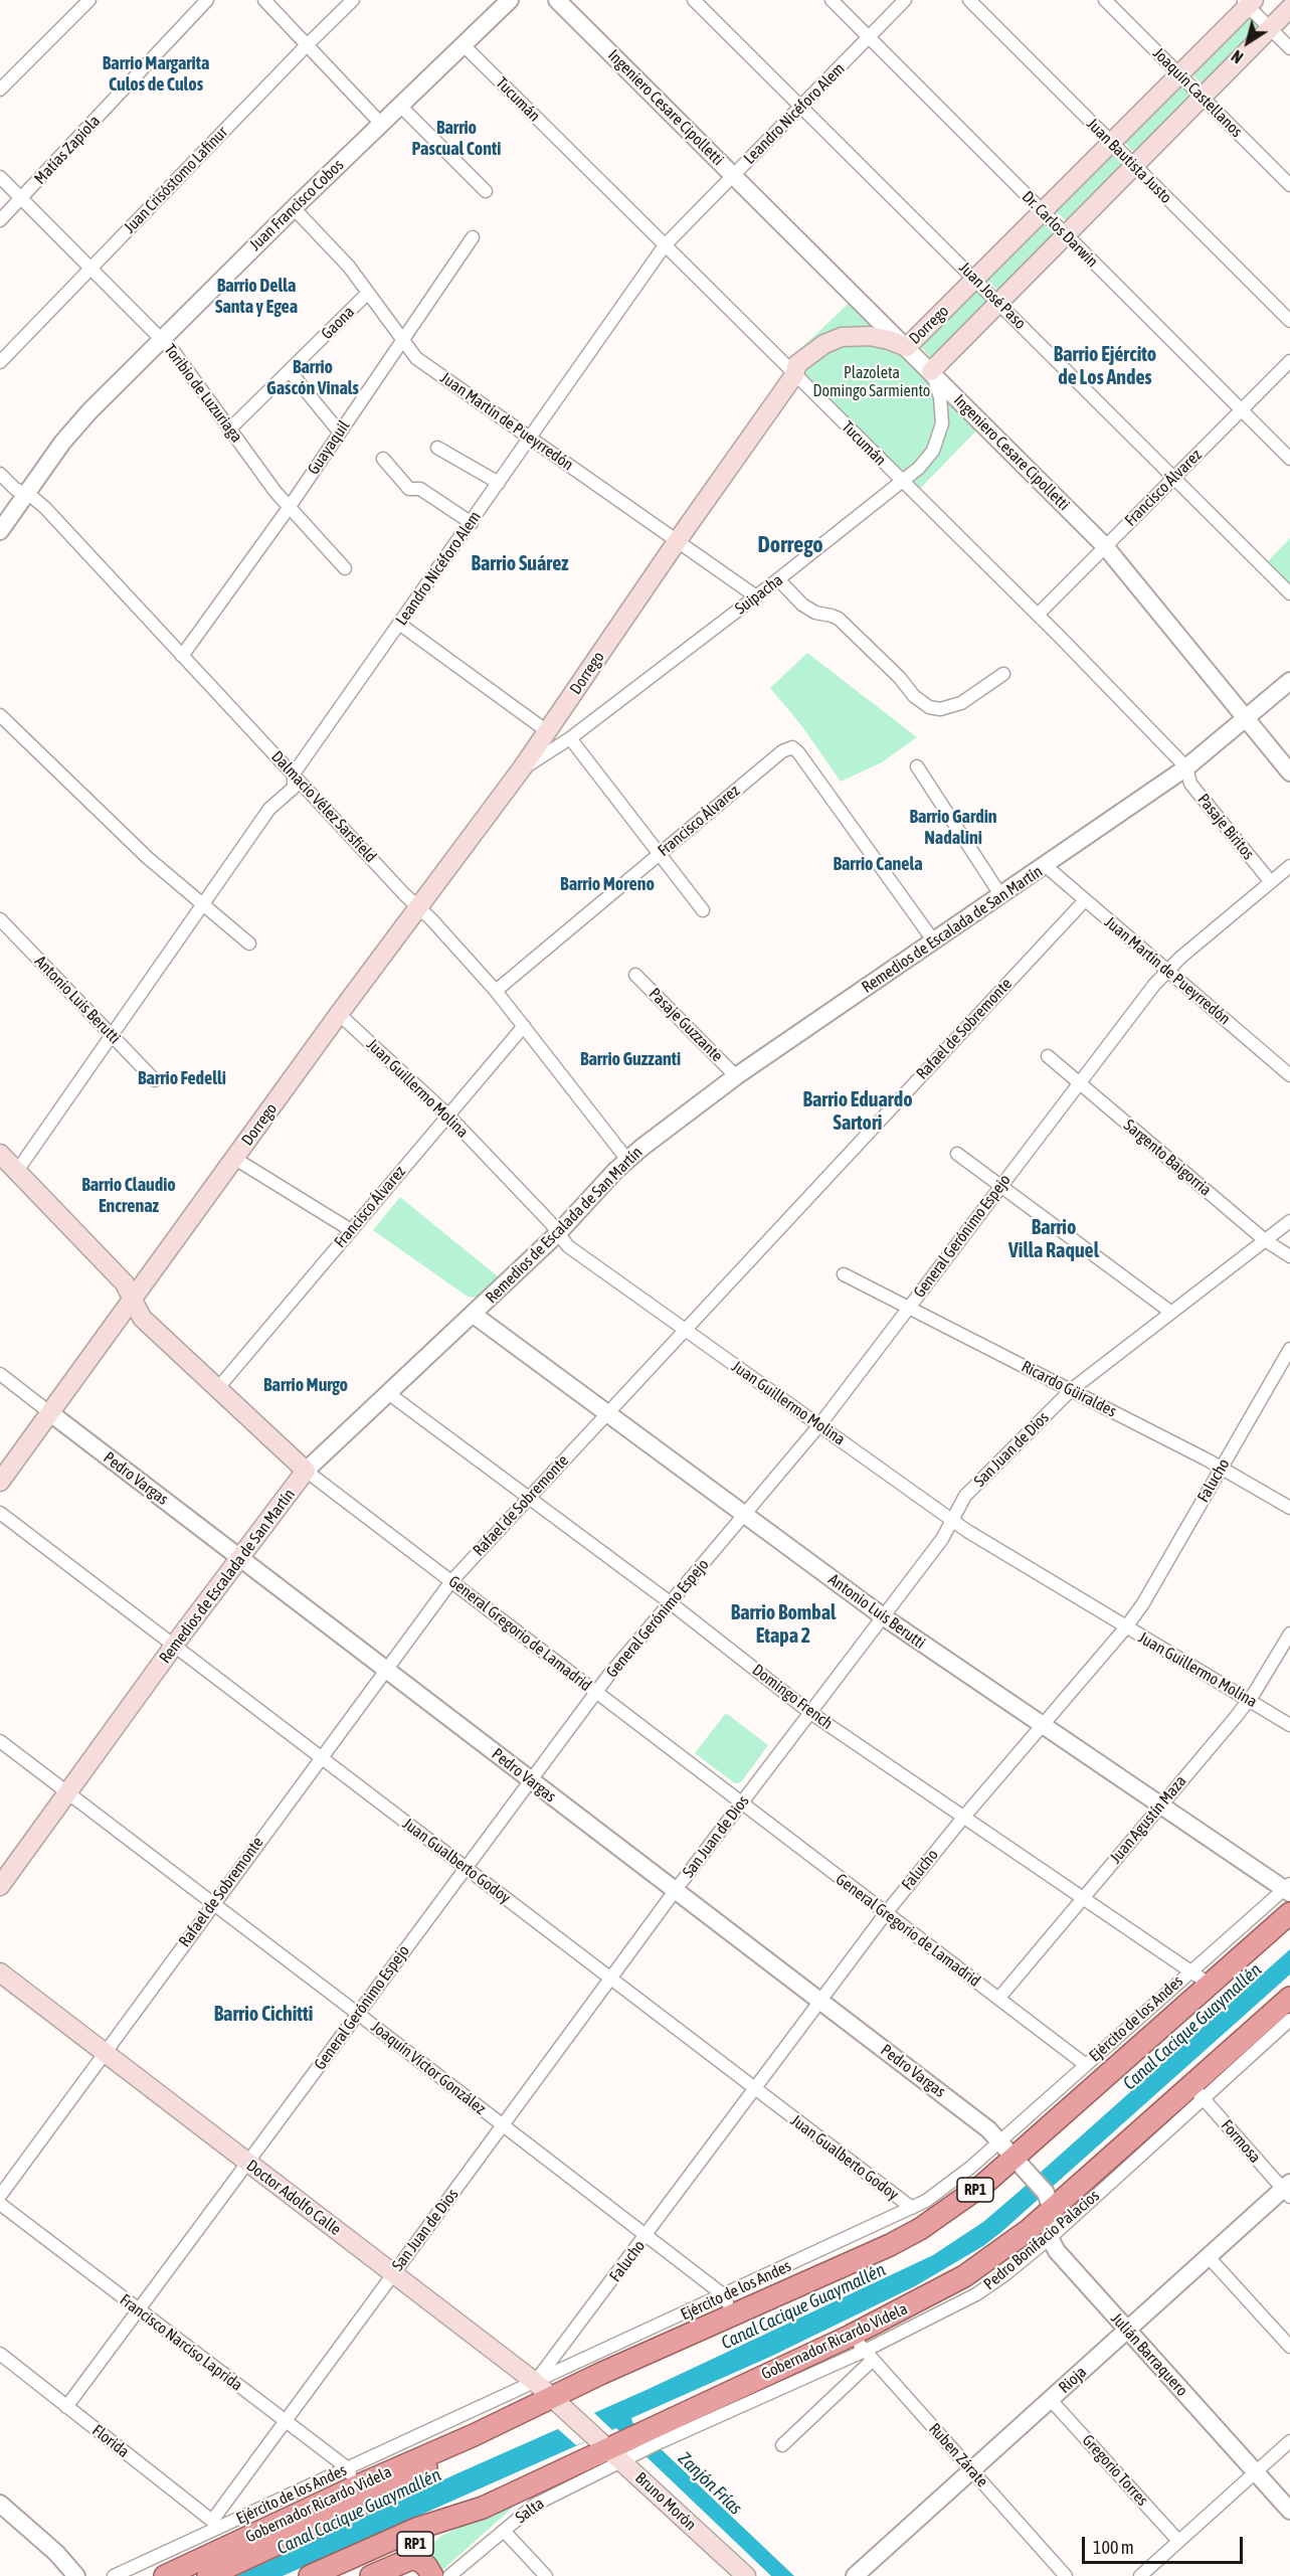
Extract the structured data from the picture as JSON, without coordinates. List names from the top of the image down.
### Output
{
  "streets": {
    "highway": ["RP1", "Gobernador Ricardo Videla"],
    "main road": [
      "Dorrego",
      "Remedios de Escalada de San Martín",
      "General Gregorio de Lamadrid",
      "Doctor Adolfo Calle",
      "Bruno Morón"
    ],
    "street": [
      "Joaquín Castellanos",
      "Tucumán",
      "Ingeniero Cesare Cipolletti",
      "Leandro Nicéforo Alem",
      "Matías Zapiola",
      "Juan Bautista Justo",
      "Juan Crisóstomo Lafinur",
      "Juan Francisco Cobos",
      "Dr. Carlos Darwin",
      "Juan José Paso",
      "Gaona",
      "Toribio de Luzuriaga",
      "Juan Martín de Pueyrredón",
      "Guayaquil",
      "Francisco Álvarez",
      "Suipacha",
      "Dalmacio Vélez Sarsfield",
      "Pasaje Biritos",
      "Antonio Luis Berutti",
      "Pasaje Guzzante",
      "Rafael de Sobremonte",
      "Juan Guillermo Molina",
      "Sargento Baigorria",
      "General Gerónimo Espejo",
      "Ricardo Güiraldes",
      "San Juan de Dios",
      "Pedro Vargas",
      "Falucho",
      "Domingo French",
      "Juan Agustín Maza",
      "Juan Gualberto Godoy",
      "Ejército de los Andes",
      "Joaquín Víctor González",
      "Formosa",
      "Pedro Bonifacio Palacios",
      "Francisco Narciso Laprida",
      "Julián Barraquero",
      "Rioja",
      "Florida",
      "Ruben Zárate",
      "Gregorio Torres",
      "Salta"
    ]
  },
  "crossings": [
    ["Joaquín Castellanos", "Dorrego"],
    ["Tucumán", "Leandro Nicéforo Alem"],
    ["Tucumán", "Juan Francisco Cobos"],
    ["Tucumán", "Dorrego"],
    ["Tucumán", "Francisco Álvarez"],
    ["Tucumán", "Suipacha"],
    ["Tucumán", "Pasaje Biritos"],
    ["Tucumán", "Remedios de Escalada de San Martín"],
    ["Ingeniero Cesare Cipolletti", "Leandro Nicéforo Alem"],
    ["Ingeniero Cesare Cipolletti", "Dorrego"],
    ["Ingeniero Cesare Cipolletti", "Francisco Álvarez"],
    ["Ingeniero Cesare Cipolletti", "Suipacha"],
    ["Ingeniero Cesare Cipolletti", "Remedios de Escalada de San Martín"],
    ["Leandro Nicéforo Alem", "Dr. Carlos Darwin"],
    ["Leandro Nicéforo Alem", "Juan José Paso"],
    ["Leandro Nicéforo Alem", "Juan Martín de Pueyrredón"],
    ["Leandro Nicéforo Alem", "Dalmacio Vélez Sarsfield"],
    ["Leandro Nicéforo Alem", "Antonio Luis Berutti"],
    ["Leandro Nicéforo Alem", "General Gregorio de Lamadrid"],
    ["Matías Zapiola", "Toribio de Luzuriaga"],
    ["Juan Bautista Justo", "Dorrego"],
    ["Juan Crisóstomo Lafinur", "Toribio de Luzuriaga"],
    ["Juan Francisco Cobos", "Toribio de Luzuriaga"],
    ["Juan Francisco Cobos", "Juan Martín de Pueyrredón"],
    ["Juan Francisco Cobos", "Dalmacio Vélez Sarsfield"],
    ["Dr. Carlos Darwin", "Dorrego"],
    ["Dr. Carlos Darwin", "Francisco Álvarez"],
    ["Juan José Paso", "Dorrego"],
    ["Juan José Paso", "Francisco Álvarez"],
    ["Gaona", "Toribio de Luzuriaga"],
    ["Gaona", "Juan Martín de Pueyrredón"],
    ["Dorrego", "Juan Martín de Pueyrredón"],
    ["Dorrego", "Suipacha"],
    ["Dorrego", "Dalmacio Vélez Sarsfield"],
    ["Dorrego", "Juan Guillermo Molina"],
    ["Dorrego", "Pedro Vargas"],
    ["Dorrego", "General Gregorio de Lamadrid"],
    ["Toribio de Luzuriaga", "Guayaquil"],
    ["Juan Martín de Pueyrredón", "Guayaquil"],
    ["Juan Martín de Pueyrredón", "Suipacha"],
    ["Juan Martín de Pueyrredón", "Remedios de Escalada de San Martín"],
    ["Juan Martín de Pueyrredón", "Rafael de Sobremonte"],
    ["Juan Martín de Pueyrredón", "General Gerónimo Espejo"],
    ["Guayaquil", "Dalmacio Vélez Sarsfield"],
    ["Francisco Álvarez", "Dalmacio Vélez Sarsfield"],
    ["Francisco Álvarez", "Remedios de Escalada de San Martín"],
    ["Francisco Álvarez", "Juan Guillermo Molina"],
    ["Francisco Álvarez", "General Gregorio de Lamadrid"],
    ["Dalmacio Vélez Sarsfield", "Remedios de Escalada de San Martín"],
    ["Pasaje Biritos", "Remedios de Escalada de San Martín"],
    ["Pasaje Biritos", "General Gerónimo Espejo"],
    ["Remedios de Escalada de San Martín", "Antonio Luis Berutti"],
    ["Remedios de Escalada de San Martín", "Pasaje Guzzante"],
    ["Remedios de Escalada de San Martín", "Juan Guillermo Molina"],
    ["Remedios de Escalada de San Martín", "Pedro Vargas"],
    ["Remedios de Escalada de San Martín", "General Gregorio de Lamadrid"],
    ["Remedios de Escalada de San Martín", "Domingo French"],
    ["Remedios de Escalada de San Martín", "Juan Gualberto Godoy"],
    ["Remedios de Escalada de San Martín", "Joaquín Víctor González"],
    ["Antonio Luis Berutti", "Rafael de Sobremonte"],
    ["Antonio Luis Berutti", "General Gerónimo Espejo"],
    ["Antonio Luis Berutti", "San Juan de Dios"],
    ["Antonio Luis Berutti", "Falucho"],
    ["Antonio Luis Berutti", "Juan Agustín Maza"],
    ["Antonio Luis Berutti", "Ejército de los Andes"],
    ["Rafael de Sobremonte", "Juan Guillermo Molina"],
    ["Rafael de Sobremonte", "Pedro Vargas"],
    ["Rafael de Sobremonte", "General Gregorio de Lamadrid"],
    ["Rafael de Sobremonte", "Domingo French"],
    ["Rafael de Sobremonte", "Juan Gualberto Godoy"],
    ["Rafael de Sobremonte", "Joaquín Víctor González"],
    ["Rafael de Sobremonte", "Doctor Adolfo Calle"],
    ["Juan Guillermo Molina", "General Gerónimo Espejo"],
    ["Juan Guillermo Molina", "San Juan de Dios"],
    ["Juan Guillermo Molina", "Falucho"],
    ["Juan Guillermo Molina", "Juan Agustín Maza"],
    ["Sargento Baigorria", "General Gerónimo Espejo"],
    ["Sargento Baigorria", "San Juan de Dios"],
    ["General Gerónimo Espejo", "Ricardo Güiraldes"],
    ["General Gerónimo Espejo", "Pedro Vargas"],
    ["General Gerónimo Espejo", "General Gregorio de Lamadrid"],
    ["General Gerónimo Espejo", "Domingo French"],
    ["General Gerónimo Espejo", "Juan Gualberto Godoy"],
    ["General Gerónimo Espejo", "Joaquín Víctor González"],
    ["General Gerónimo Espejo", "Doctor Adolfo Calle"],
    ["General Gerónimo Espejo", "Francisco Narciso Laprida"],
    ["General Gerónimo Espejo", "Florida"],
    ["Ricardo Güiraldes", "San Juan de Dios"],
    ["Ricardo Güiraldes", "Falucho"],
    ["San Juan de Dios", "Pedro Vargas"],
    ["San Juan de Dios", "General Gregorio de Lamadrid"],
    ["San Juan de Dios", "Domingo French"],
    ["San Juan de Dios", "Juan Gualberto Godoy"],
    ["San Juan de Dios", "Ejército de los Andes"],
    ["San Juan de Dios", "Joaquín Víctor González"],
    ["San Juan de Dios", "Doctor Adolfo Calle"],
    ["San Juan de Dios", "Francisco Narciso Laprida"],
    ["San Juan de Dios", "Florida"],
    ["Pedro Vargas", "Falucho"],
    ["Pedro Vargas", "Ejército de los Andes"],
    ["Pedro Vargas", "Gobernador Ricardo Videla"],
    ["Falucho", "General Gregorio de Lamadrid"],
    ["Falucho", "Domingo French"],
    ["Falucho", "Juan Gualberto Godoy"],
    ["Falucho", "Ejército de los Andes"],
    ["Falucho", "Joaquín Víctor González"],
    ["Falucho", "Doctor Adolfo Calle"],
    ["General Gregorio de Lamadrid", "Juan Agustín Maza"],
    ["General Gregorio de Lamadrid", "Ejército de los Andes"],
    ["Domingo French", "Juan Agustín Maza"],
    ["Domingo French", "Ejército de los Andes"],
    ["Domingo French", "Gobernador Ricardo Videla"],
    ["Juan Gualberto Godoy", "Ejército de los Andes"],
    ["Ejército de los Andes", "Joaquín Víctor González"],
    ["Ejército de los Andes", "Doctor Adolfo Calle"],
    ["Ejército de los Andes", "Gobernador Ricardo Videla"],
    ["Ejército de los Andes", "Francisco Narciso Laprida"],
    ["Ejército de los Andes", "Florida"],
    ["Joaquín Víctor González", "Gobernador Ricardo Videla"],
    ["Formosa", "Pedro Bonifacio Palacios"],
    ["Formosa", "Gobernador Ricardo Videla"],
    ["Formosa", "Rioja"],
    ["RP1", "Gobernador Ricardo Videla"],
    ["Doctor Adolfo Calle", "Gobernador Ricardo Videla"],
    ["Doctor Adolfo Calle", "Bruno Morón"],
    ["Doctor Adolfo Calle", "Salta"],
    ["Pedro Bonifacio Palacios", "Gobernador Ricardo Videla"],
    ["Pedro Bonifacio Palacios", "Julián Barraquero"],
    ["Pedro Bonifacio Palacios", "Ruben Zárate"],
    ["Gobernador Ricardo Videla", "Francisco Narciso Laprida"],
    ["Gobernador Ricardo Videla", "Ruben Zárate"],
    ["Gobernador Ricardo Videla", "Bruno Morón"],
    ["Gobernador Ricardo Videla", "Salta"],
    ["Julián Barraquero", "Rioja"],
    ["Rioja", "Ruben Zárate"],
    ["Rioja", "Gregorio Torres"],
    ["Bruno Morón", "Salta"]
  ],
  "districts": [
    "Barrio Margarita Culos de Culos",
    "Barrio Pascual Conti",
    "Barrio Della Santa y Egea",
    "Barrio Ejército de Los Andes",
    "Barrio Gascón Vinals",
    "Dorrego",
    "Barrio Suárez",
    "Barrio Gardin Nadalini",
    "Barrio Canela",
    "Barrio Moreno",
    "Barrio Guzzanti",
    "Barrio Fedelli",
    "Barrio Eduardo Sartori",
    "Barrio Claudio Encrenaz",
    "Barrio Villa Raquel",
    "Barrio Murgo",
    "Barrio Bombal Etapa 2",
    "Barrio Cichitti"
  ],
  "water": ["Canal Cacique Guaymallén", "Zanjón Frías"],
  "parks": ["Plazoleta Domingo Sarmiento"],
  "scale_bar": "100 m",
  "north": "bottom left"
}
